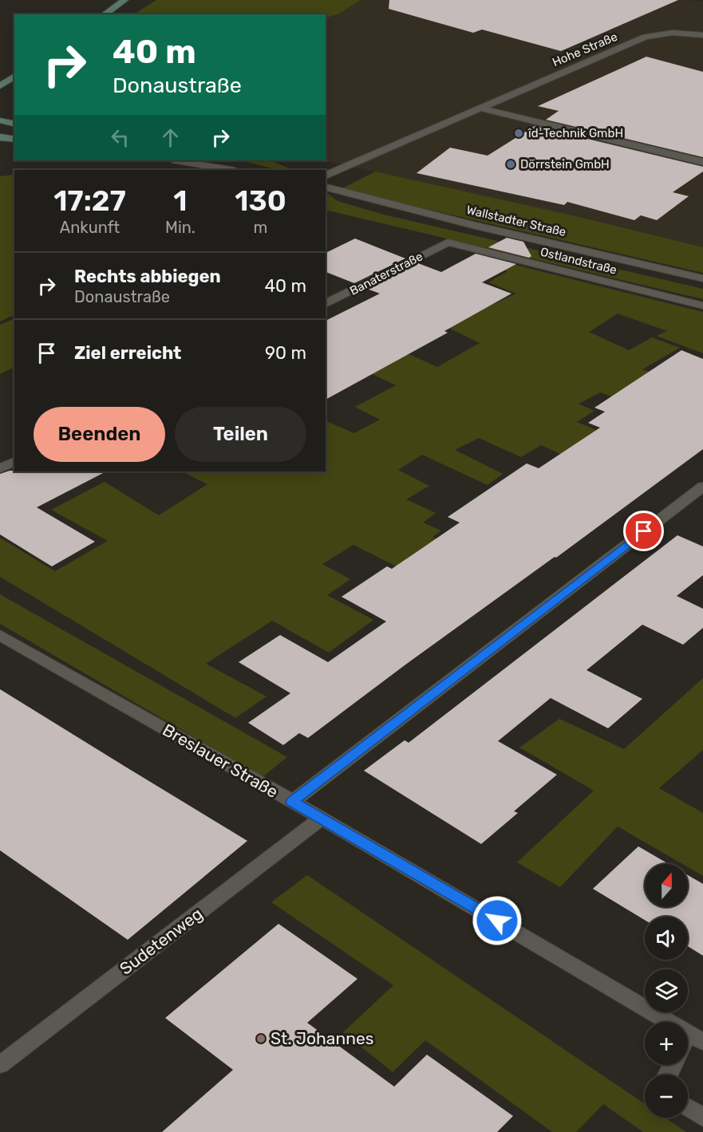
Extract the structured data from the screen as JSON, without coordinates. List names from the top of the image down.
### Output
{
  "streets": {
    "street": [
      "Hohe Straße",
      "Wallstadter Straße",
      "Ostlandstraße",
      "Banaterstraße",
      "Breslauer Straße",
      "Sudetenweg"
    ]
  },
  "crossings": [
    ["Ostlandstraße", "Banaterstraße"],
    ["Breslauer Straße", "Sudetenweg"]
  ],
  "places": ["îd-Technik GmbH", "Dörrstein GmbH", "St. Johannes"],
  "north": "top",
  "page": {
    "turn": ["40 m", "Donaustraße"],
    "eta": [
      "17:27",
      "Ankunft",
      "1",
      "Min.",
      "130",
      "m"
    ],
    "list": [
      {
        "name": "Rechts abbiegen",
        "note": "Donaustraße",
        "value": "40 m"
      },
      {
        "name": "Ziel erreicht",
        "value": "90 m"
      }
    ],
    "buttons": ["Beenden", "Teilen"],
    "map_buttons": ["+", "−"]
  }
}
